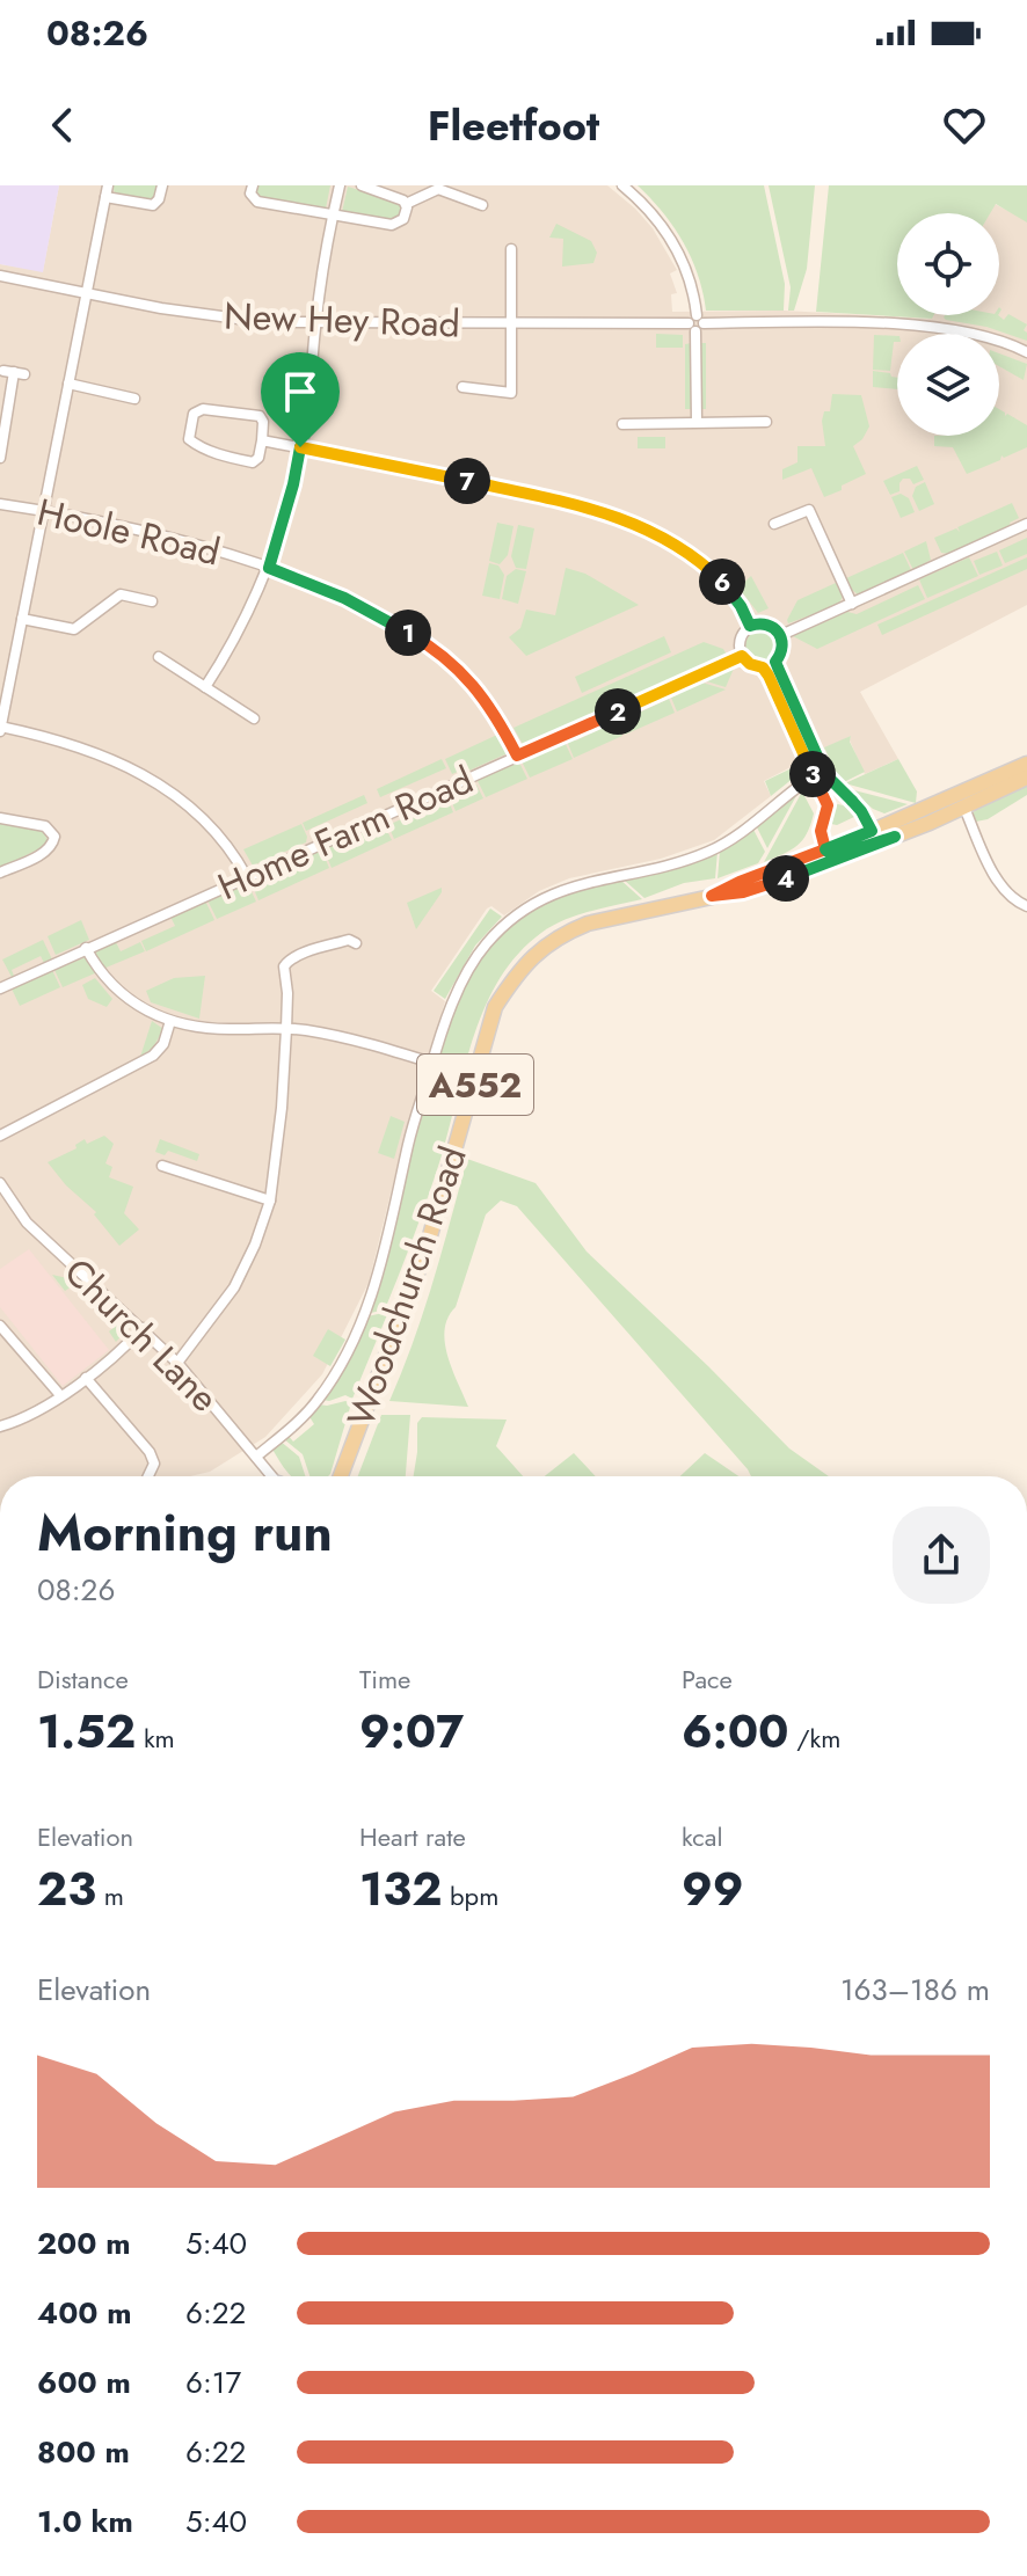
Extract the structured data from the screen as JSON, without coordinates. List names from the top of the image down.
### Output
{
  "streets": {
    "main road": ["A552", "Woodchurch Road"],
    "street": [
      "New Hey Road",
      "Hoole Road",
      "Home Farm Road",
      "Church Lane"
    ]
  },
  "crossings": [
    ["Hoole Road", "Home Farm Road"]
  ],
  "page": {
    "status": "08:26",
    "header": "Fleetfoot",
    "pins": [
      "7",
      "6",
      "1",
      "2",
      "3",
      "4"
    ],
    "heading": ["Morning run", "08:26"],
    "stats": [
      ["Distance", "1.52 km"],
      ["Time", "9:07"],
      ["Pace", "6:00 /km"],
      ["Elevation", "23 m"],
      ["Heart rate", "132 bpm"],
      ["kcal", "99"]
    ],
    "chart": ["Elevation", "163–186 m"],
    "list": [
      {
        "name": "200 m",
        "note": "5:40"
      },
      {
        "name": "400 m",
        "note": "6:22"
      },
      {
        "name": "600 m",
        "note": "6:17"
      },
      {
        "name": "800 m",
        "note": "6:22"
      },
      {
        "name": "1.0 km",
        "note": "5:40"
      }
    ]
  }
}
